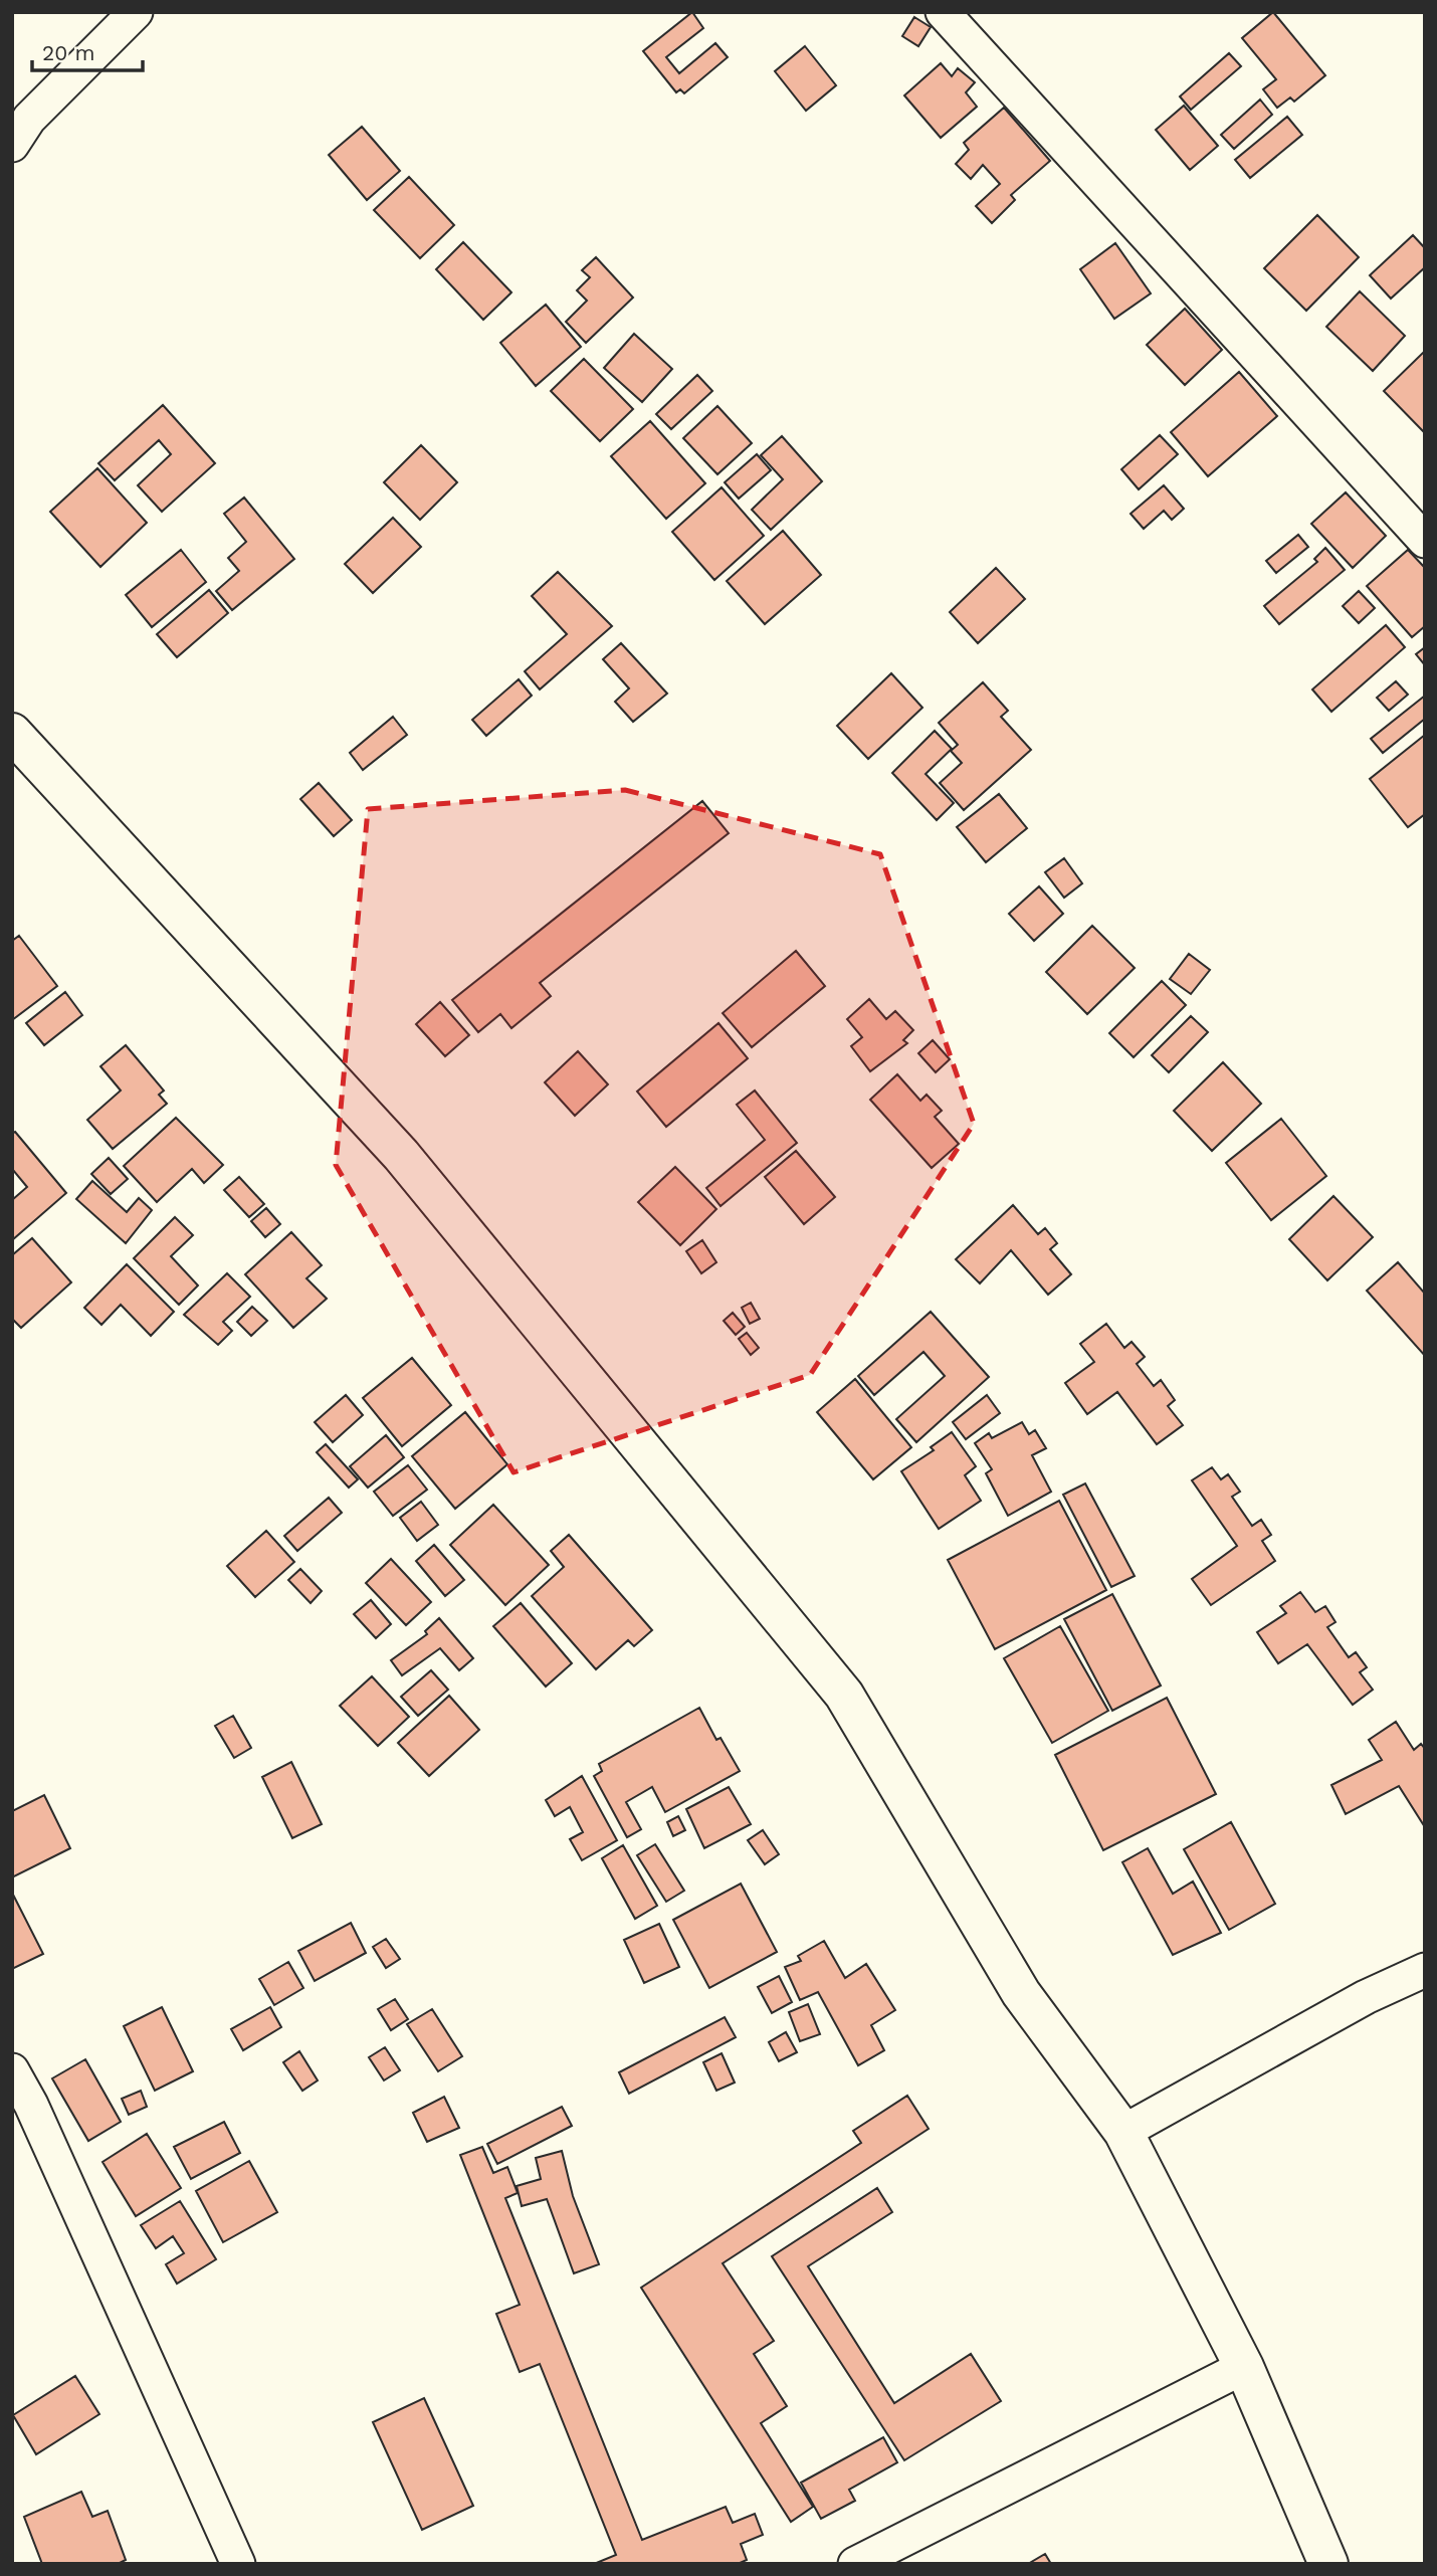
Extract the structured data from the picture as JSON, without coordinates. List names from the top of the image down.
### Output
{
  "scale_bar": "20 m"
}
